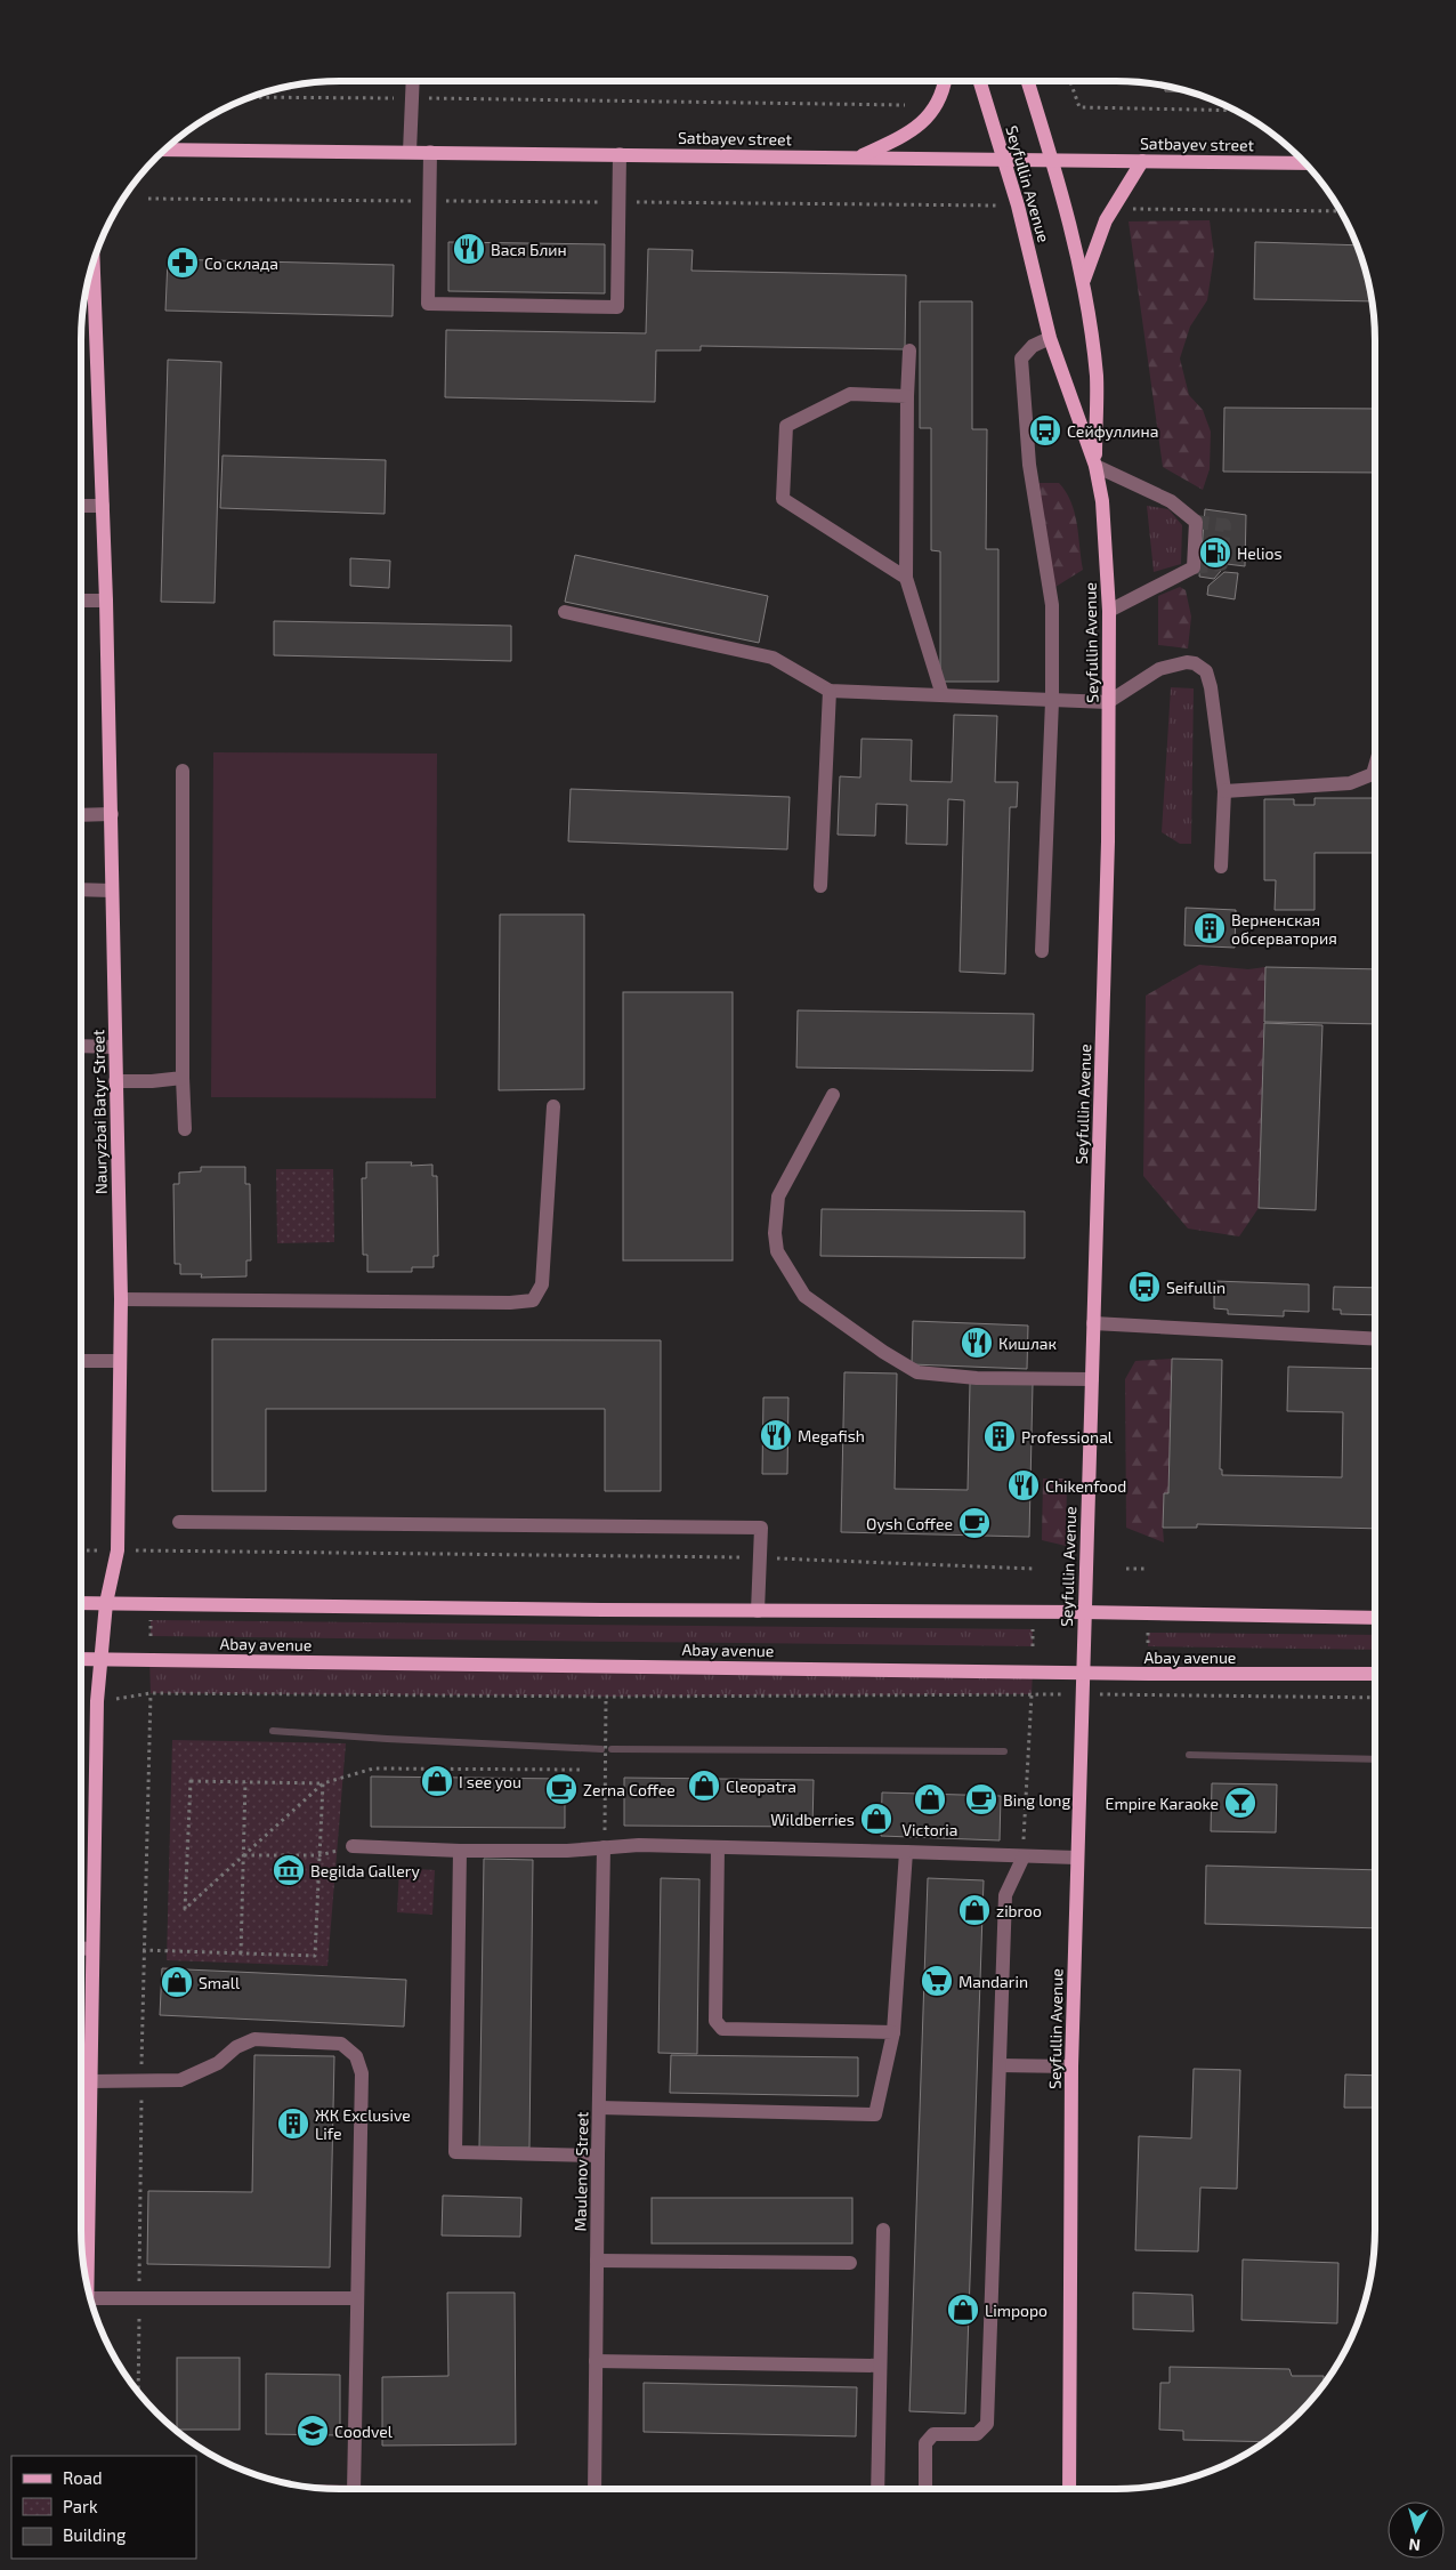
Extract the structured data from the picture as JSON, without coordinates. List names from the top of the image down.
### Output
{
  "streets": {
    "main road": [
      "Satbayev street",
      "Seyfullin Avenue",
      "Nauryzbai Batyr Street",
      "Abay avenue"
    ],
    "street": ["Maulenov Street"]
  },
  "crossings": [
    ["Satbayev street", "Seyfullin Avenue"],
    ["Seyfullin Avenue", "Abay avenue"],
    ["Nauryzbai Batyr Street", "Abay avenue"]
  ],
  "places": {
    "restaurant": [
      "Вася Блин",
      "Кишлак",
      "Megafish",
      "Chikenfood"
    ],
    "pharmacy": ["Со склада"],
    "bus stop": ["Сейфуллина", "Seifullin"],
    "fuel station": ["Helios"],
    "building": ["Верненская обсерватория", "Professional", "ЖК Exclusive Life"],
    "cafe": ["Oysh Coffee", "Zerna Coffee", "Bing long"],
    "shop": [
      "I see you",
      "Cleopatra",
      "Victoria",
      "Wildberries",
      "zibroo",
      "Small",
      "Limpopo"
    ],
    "bar": ["Empire Karaoke"],
    "museum": ["Begilda Gallery"],
    "supermarket": ["Mandarin"],
    "school or university": ["Coodvel"]
  },
  "legend": ["Road", "Park", "Building"],
  "north": "bottom"
}
